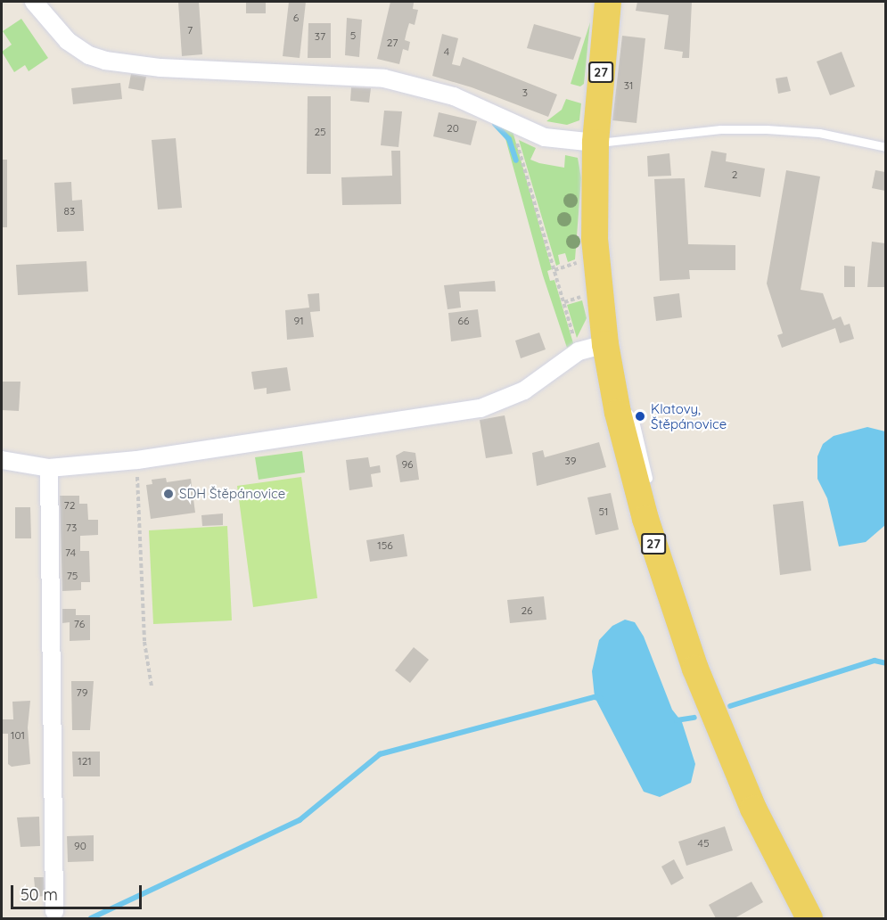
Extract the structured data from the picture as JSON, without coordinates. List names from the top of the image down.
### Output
{
  "streets": {
    "main road": ["27"]
  },
  "places": ["Klatovy, Štěpánovice", "SDH Štěpánovice"],
  "house_numbers": [
    "6",
    "7",
    "5",
    "37",
    "27",
    "4",
    "31",
    "3",
    "20",
    "25",
    "2",
    "83",
    "91",
    "66",
    "39",
    "96",
    "72",
    "51",
    "73",
    "156",
    "74",
    "75",
    "26",
    "76",
    "79",
    "101",
    "121",
    "45",
    "90"
  ],
  "scale_bar": "50 m"
}
